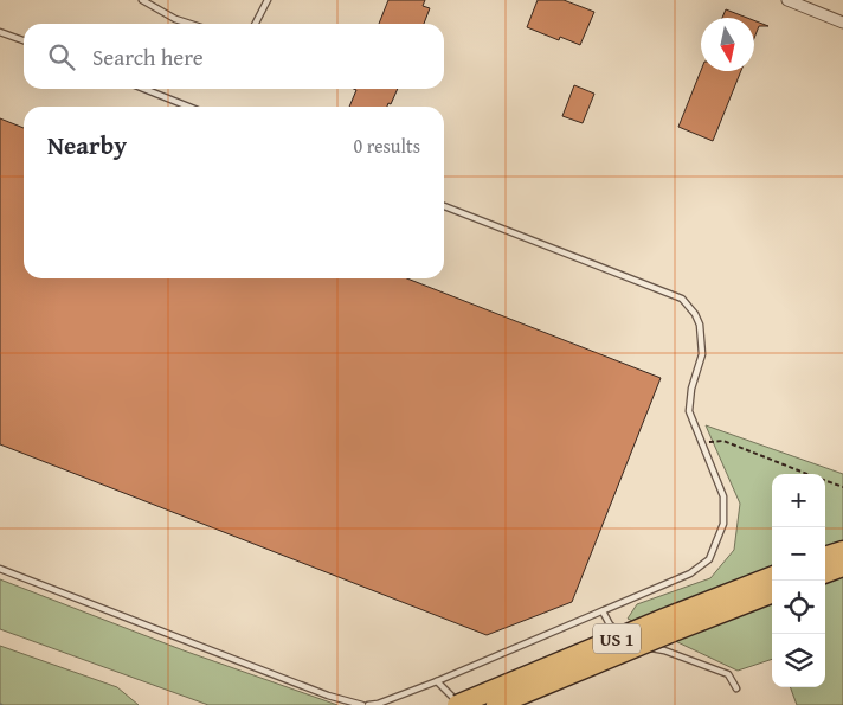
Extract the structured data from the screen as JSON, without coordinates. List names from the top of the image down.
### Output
{
  "streets": {
    "highway": ["US 1"]
  },
  "north": "bottom",
  "page": {
    "search": "Search here",
    "heading": ["Nearby", "0 results"],
    "map_buttons": ["+", "−"]
  }
}
